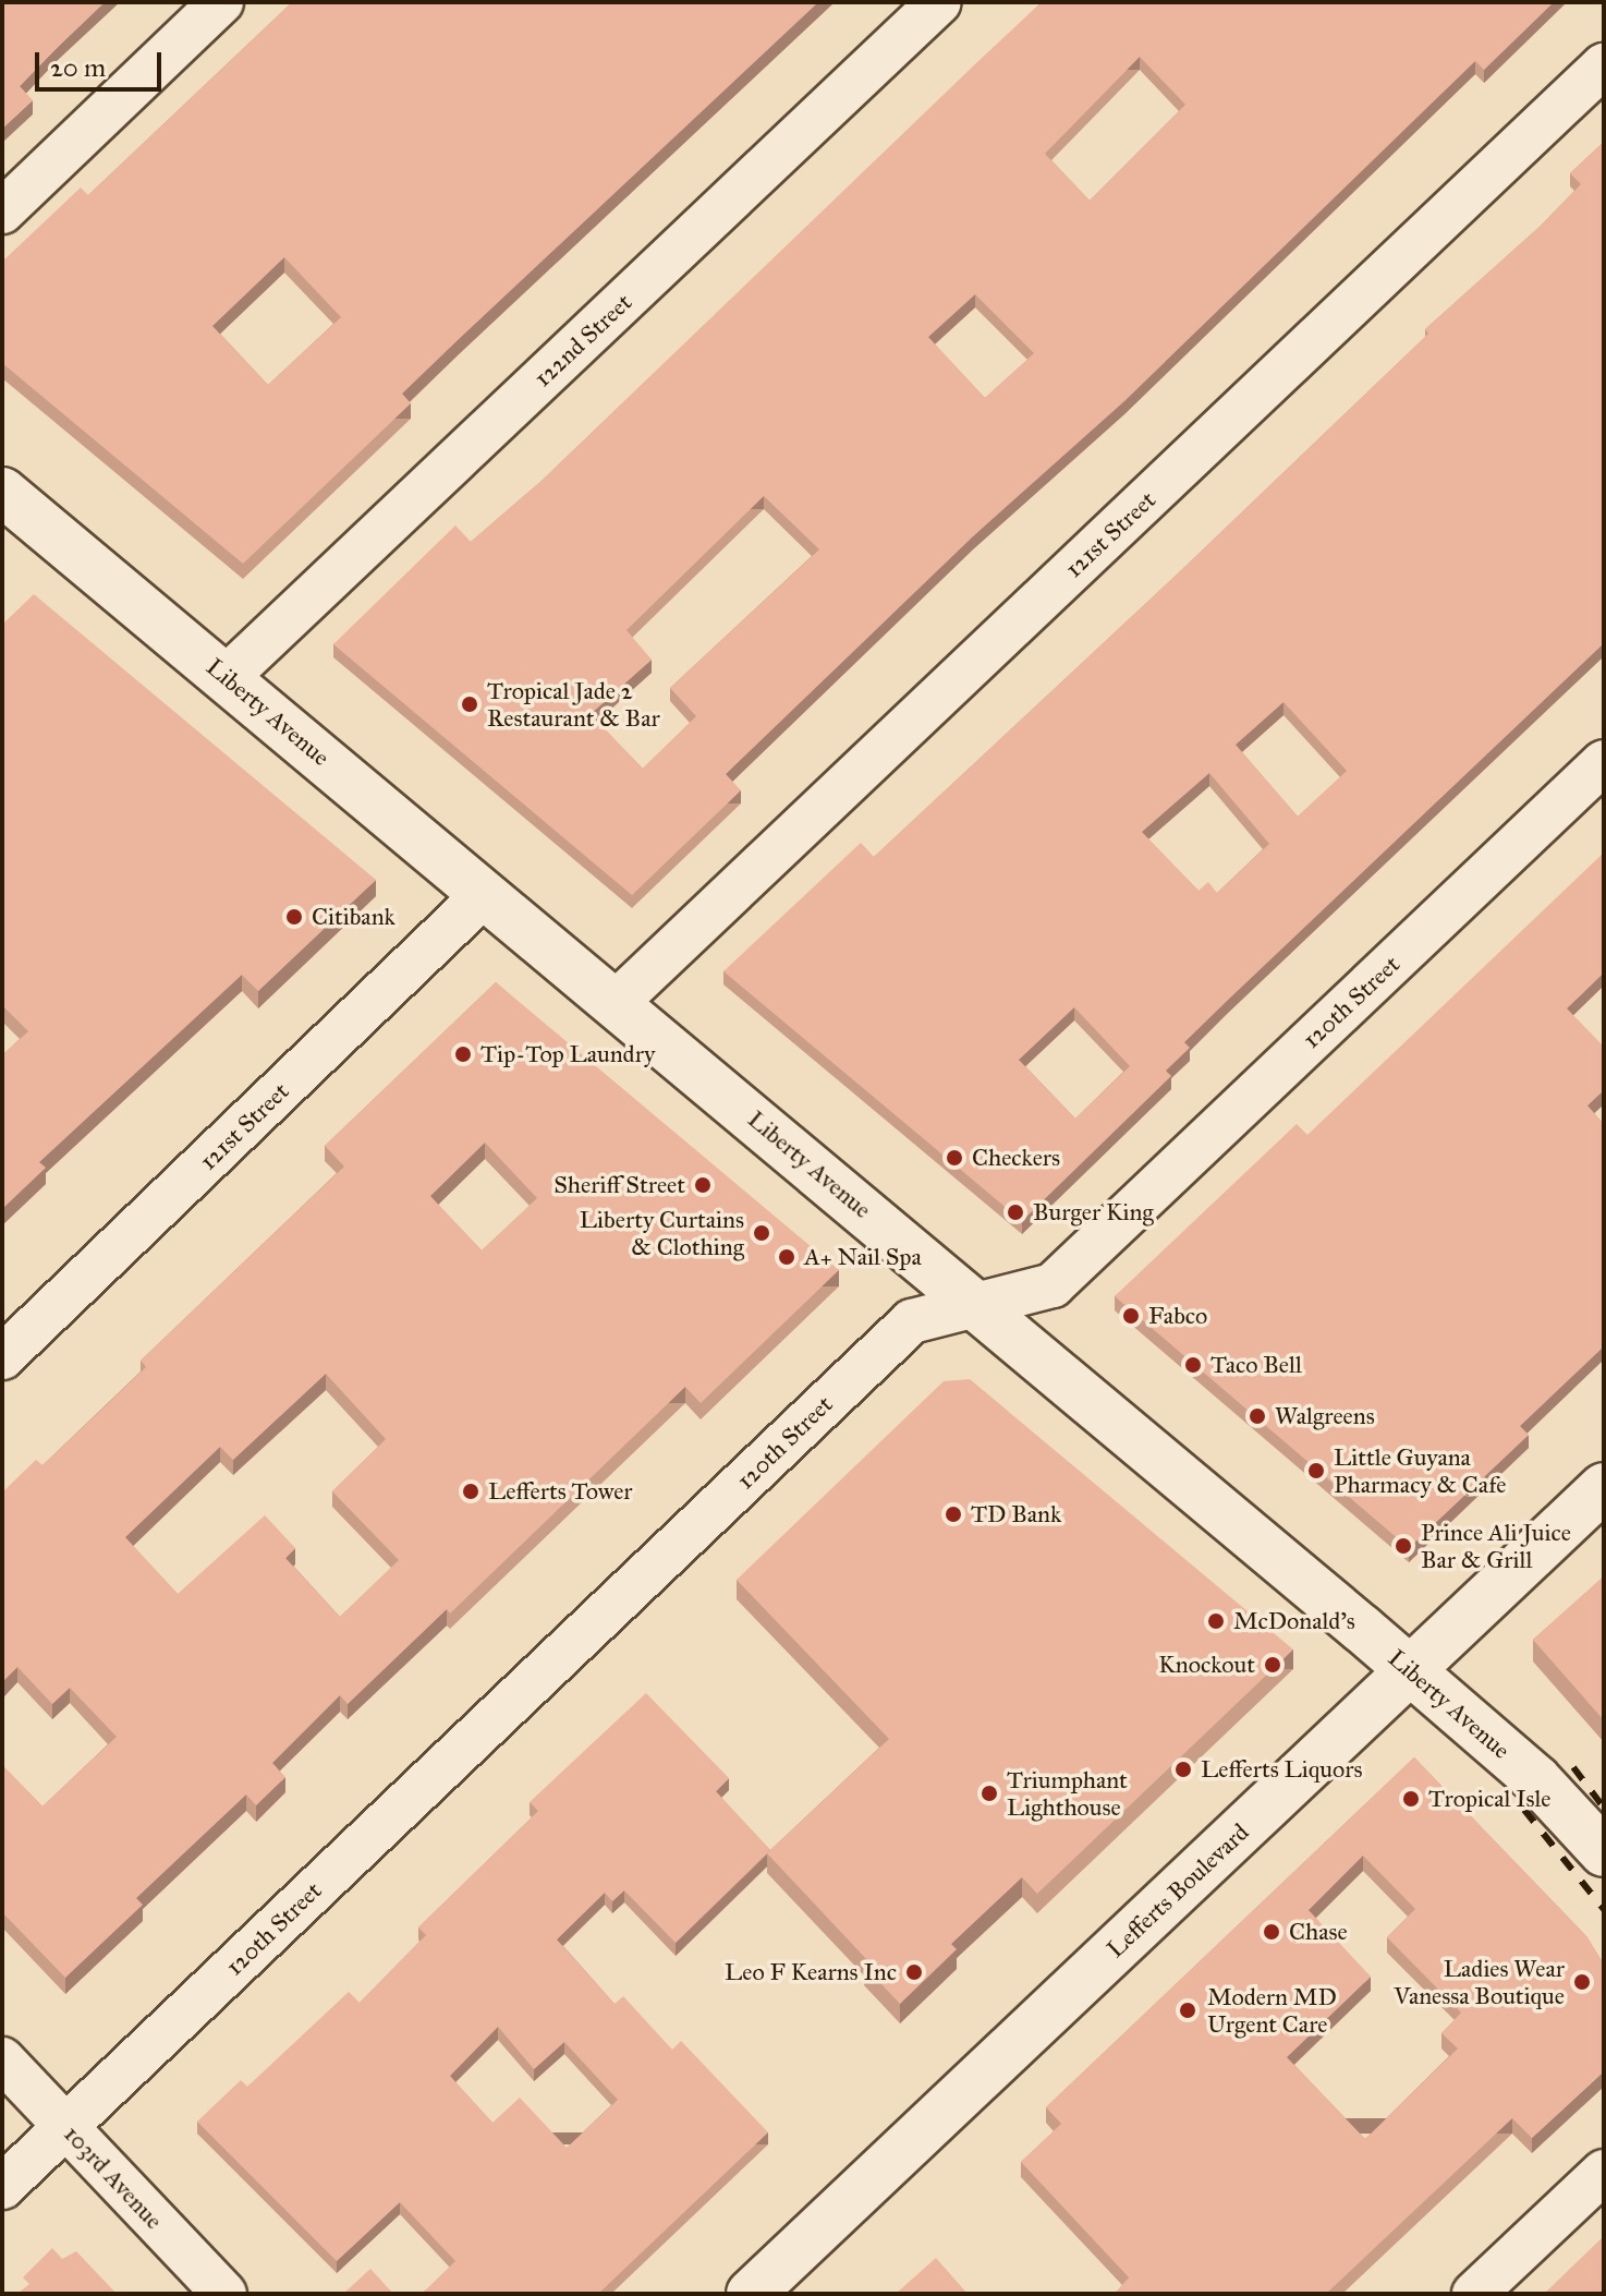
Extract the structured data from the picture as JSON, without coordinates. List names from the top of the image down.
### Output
{
  "streets": {
    "street": [
      "122nd Street",
      "121st Street",
      "Liberty Avenue",
      "120th Street",
      "Lefferts Boulevard",
      "103rd Avenue"
    ]
  },
  "crossings": [
    ["122nd Street", "Liberty Avenue"],
    ["121st Street", "Liberty Avenue"],
    ["Liberty Avenue", "120th Street"],
    ["Liberty Avenue", "Lefferts Boulevard"],
    ["120th Street", "103rd Avenue"]
  ],
  "places": [
    "Tropical Jade 2 Restaurant & Bar",
    "Citibank",
    "Tip-Top Laundry",
    "Checkers",
    "Sheriff Street",
    "Burger King",
    "Liberty Curtains & Clothing",
    "A+ Nail Spa",
    "Fabco",
    "Taco Bell",
    "Walgreens",
    "Little Guyana Pharmacy & Cafe",
    "Lefferts Tower",
    "TD Bank",
    "Prince Ali Juice Bar & Grill",
    "McDonald's",
    "Knockout",
    "Lefferts Liquors",
    "Triumphant Lighthouse",
    "Tropical Isle",
    "Chase",
    "Leo F Kearns Inc",
    "Ladies Wear Vanessa Boutique",
    "Modern MD Urgent Care"
  ],
  "scale_bar": "20 m"
}
